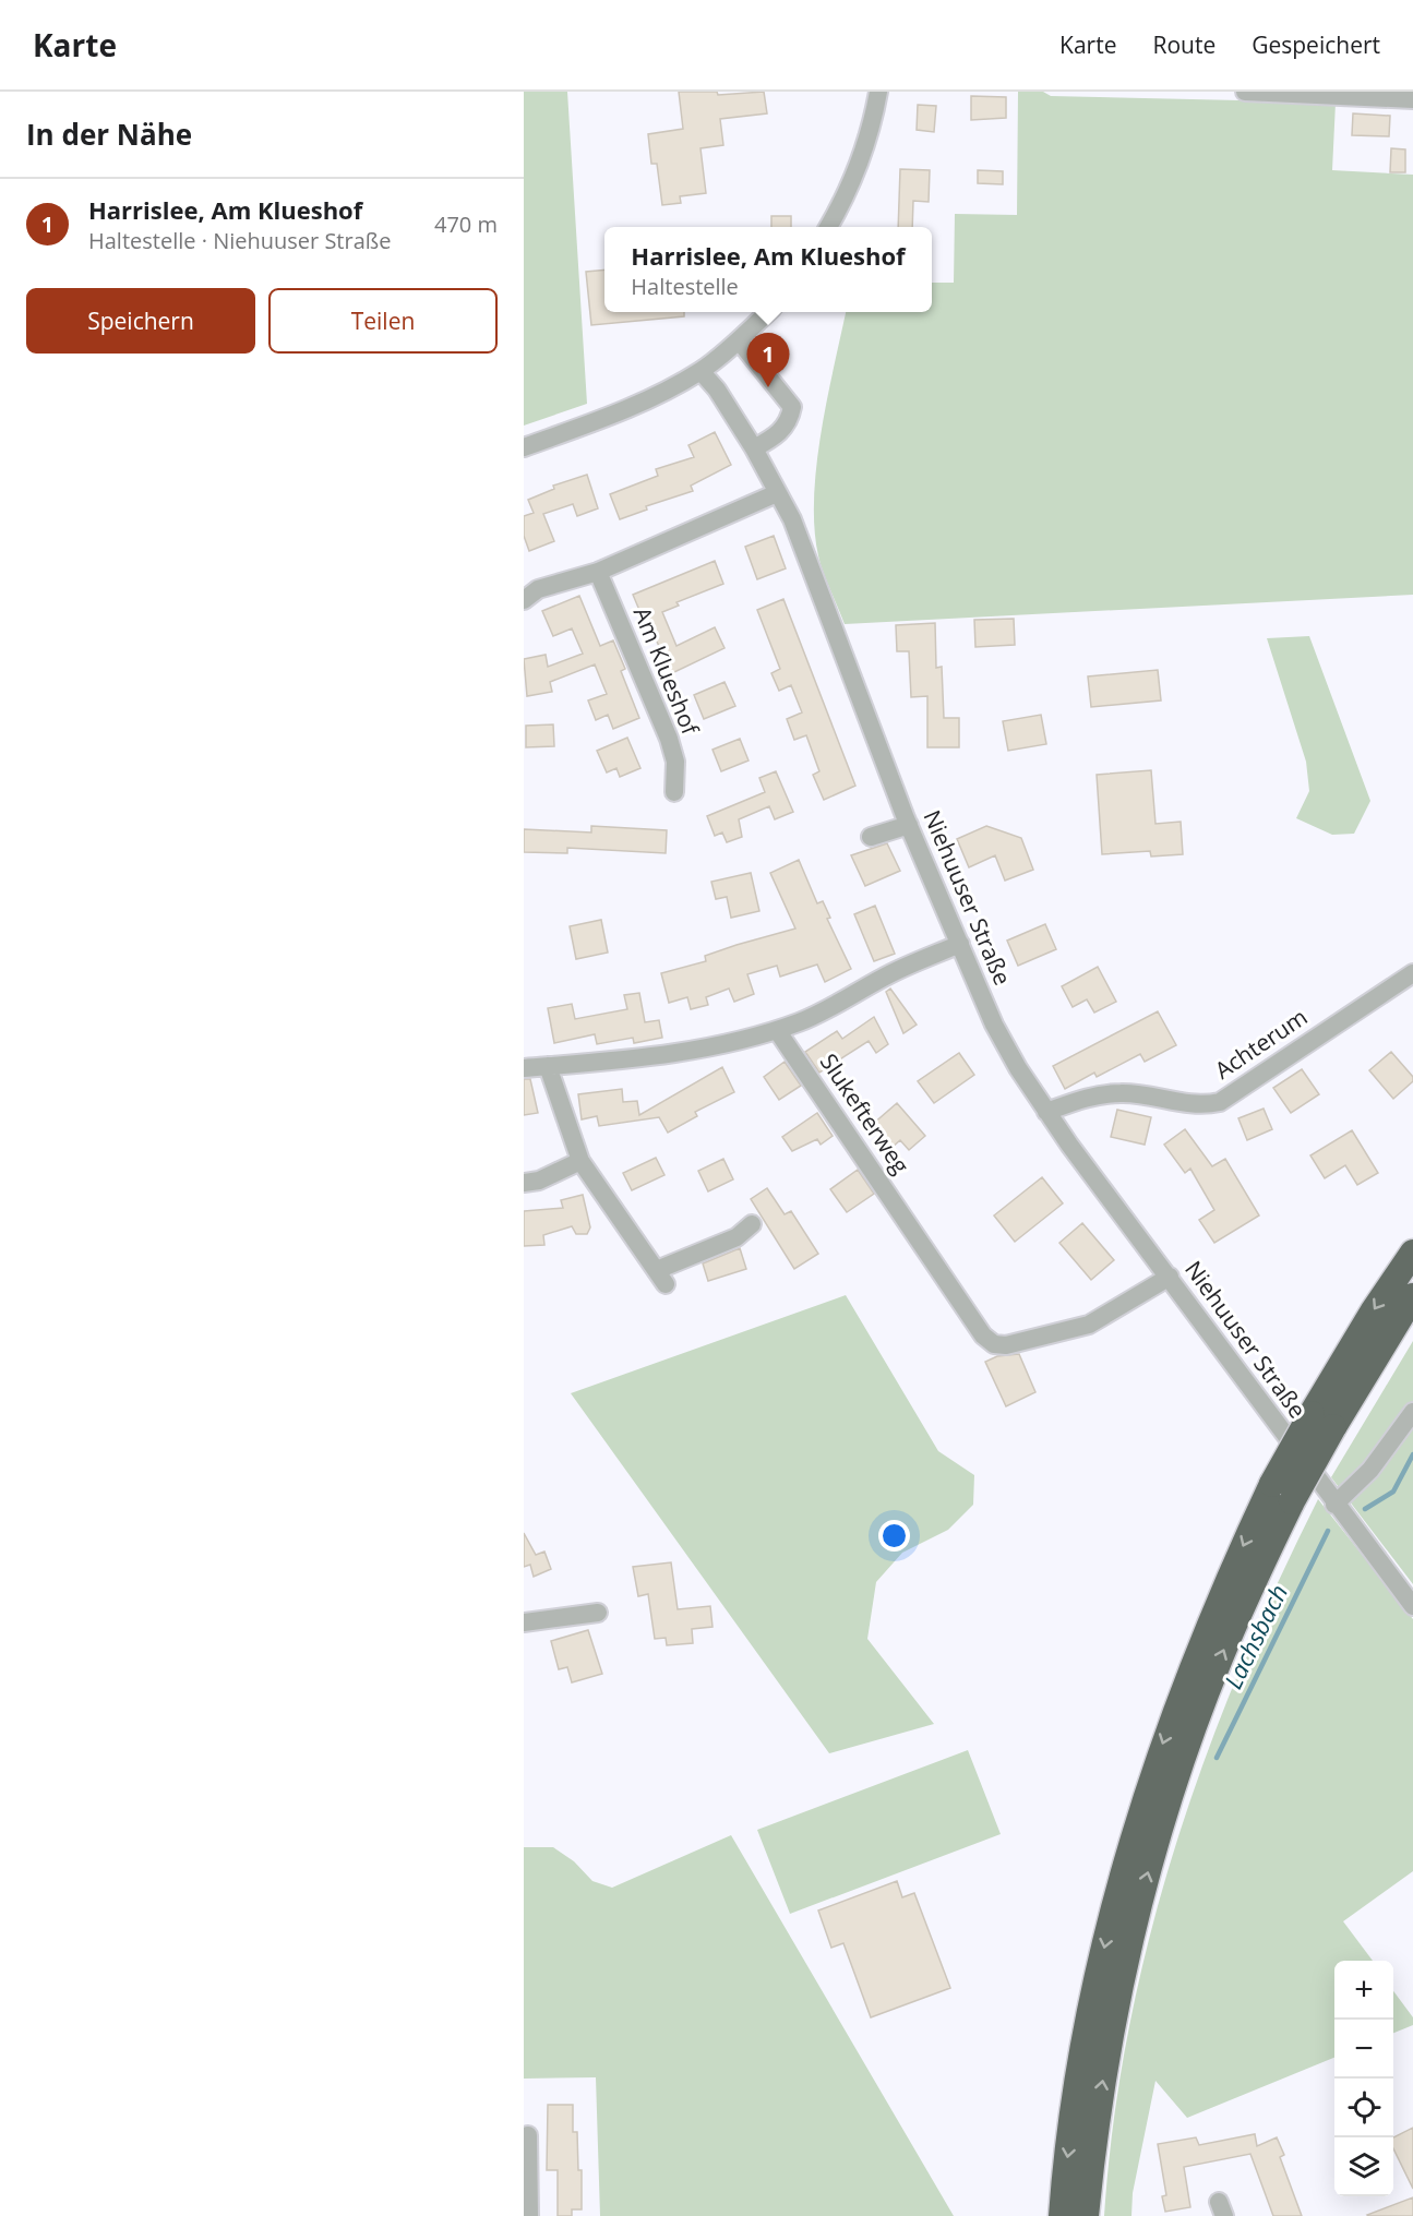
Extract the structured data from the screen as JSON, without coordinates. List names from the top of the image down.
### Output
{
  "streets": {
    "street": [
      "Am Klueshof",
      "Niehuuser Straße",
      "Achterum",
      "Slukefterweg"
    ]
  },
  "crossings": [
    ["Niehuuser Straße", "Achterum"],
    ["Niehuuser Straße", "Slukefterweg"]
  ],
  "water": ["Lachsbach"],
  "page": {
    "header": "Karte",
    "nav": ["Karte", "Route", "Gespeichert"],
    "heading": "In der Nähe",
    "list": [
      {
        "mark": "1",
        "name": "Harrislee, Am Klueshof",
        "note": "Haltestelle · Niehuuser Straße",
        "value": "470 m"
      }
    ],
    "popup": ["Harrislee, Am Klueshof", "Haltestelle"],
    "buttons": ["Speichern", "Teilen"],
    "pins": "1",
    "map_buttons": ["+", "−"]
  }
}
